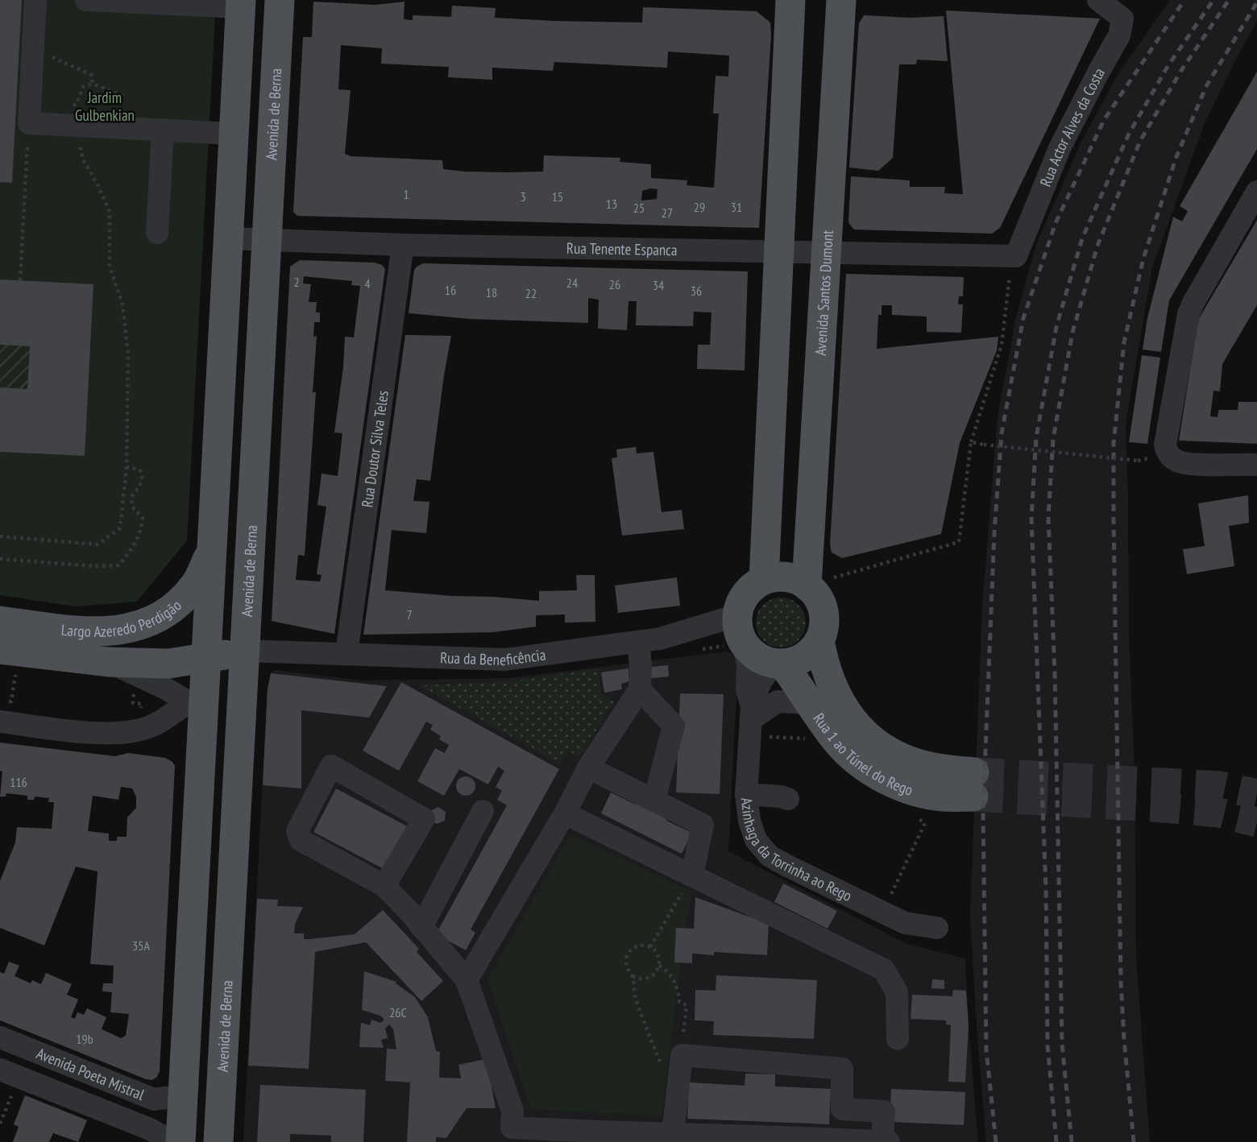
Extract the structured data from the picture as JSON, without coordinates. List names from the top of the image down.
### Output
{
  "streets": {
    "main road": [
      "Avenida de Berna",
      "Avenida Santos Dumont",
      "Largo Azeredo Perdigão",
      "Rua 1 ao Túnel do Rego"
    ],
    "street": [
      "Rua Actor Alves da Costa",
      "Rua Tenente Espanca",
      "Rua Doutor Silva Teles",
      "Rua da Beneficência",
      "Azinhaga da Torrinha ao Rego",
      "Avenida Poeta Mistral"
    ]
  },
  "crossings": [
    ["Avenida de Berna", "Rua Tenente Espanca"],
    ["Avenida de Berna", "Largo Azeredo Perdigão"],
    ["Avenida de Berna", "Rua da Beneficência"],
    ["Rua Actor Alves da Costa", "Rua Tenente Espanca"],
    ["Rua Tenente Espanca", "Avenida Santos Dumont"],
    ["Rua Tenente Espanca", "Rua Doutor Silva Teles"],
    ["Avenida Santos Dumont", "Rua da Beneficência"],
    ["Avenida Santos Dumont", "Rua 1 ao Túnel do Rego"],
    ["Rua Doutor Silva Teles", "Rua da Beneficência"],
    ["Largo Azeredo Perdigão", "Rua da Beneficência"],
    ["Rua da Beneficência", "Rua 1 ao Túnel do Rego"]
  ],
  "parks": ["Jardim Gulbenkian"],
  "house_numbers": [
    "1",
    "3",
    "15",
    "13",
    "29",
    "31",
    "25",
    "27",
    "2",
    "24",
    "4",
    "26",
    "34",
    "16",
    "36",
    "18",
    "22",
    "7",
    "116",
    "35A",
    "26C",
    "19b"
  ]
}
